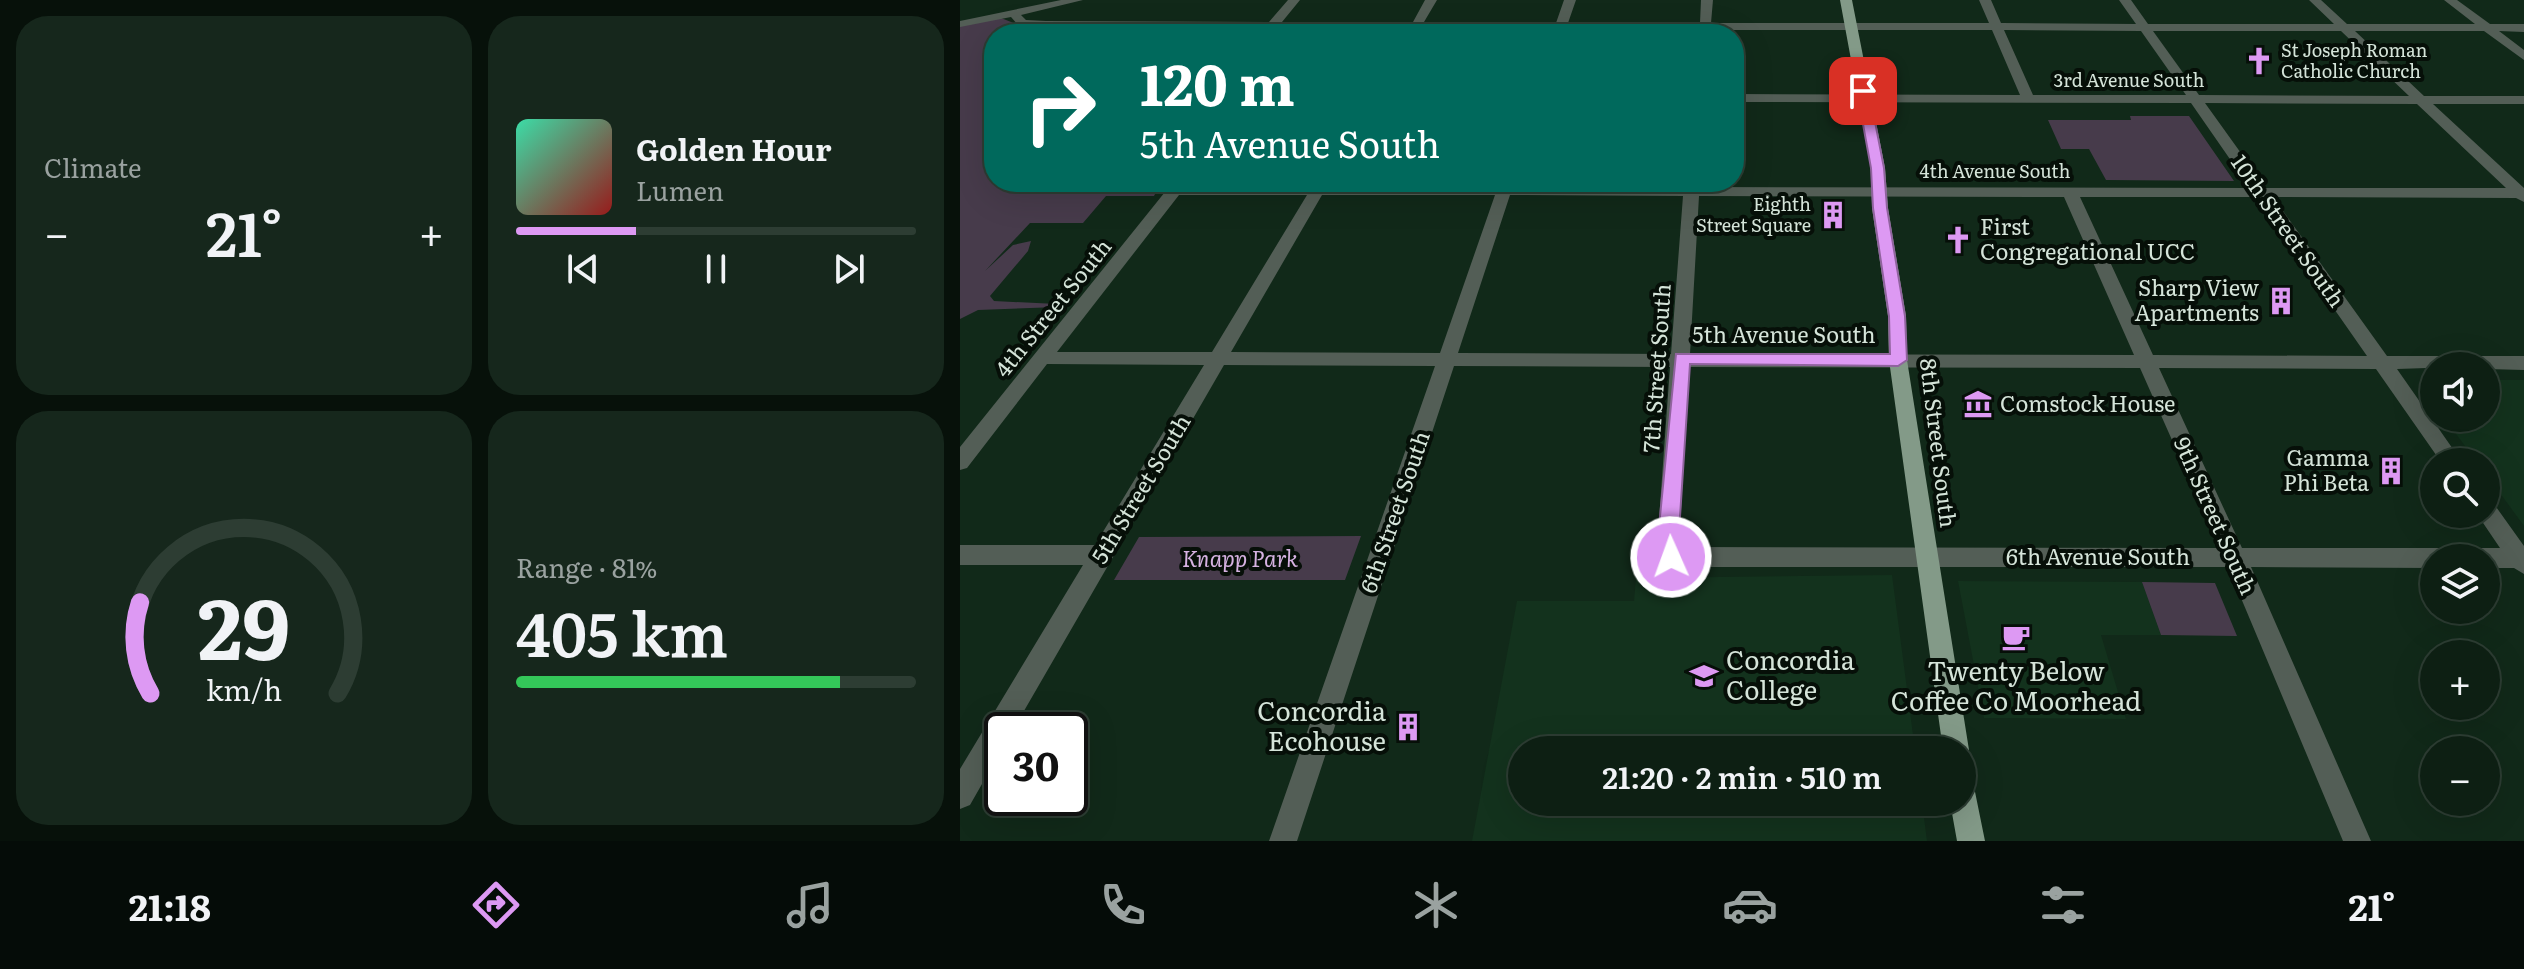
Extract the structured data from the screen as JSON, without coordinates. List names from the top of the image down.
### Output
{
  "streets": {
    "main road": ["8th Street South"],
    "street": [
      "3rd Avenue South",
      "4th Avenue South",
      "10th Street South",
      "4th Street South",
      "5th Avenue South",
      "7th Street South",
      "5th Street South",
      "6th Street South",
      "9th Street South",
      "6th Avenue South"
    ]
  },
  "crossings": [
    ["3rd Avenue South", "10th Street South"],
    ["3rd Avenue South", "8th Street South"],
    ["4th Avenue South", "10th Street South"],
    ["4th Avenue South", "8th Street South"],
    ["4th Avenue South", "9th Street South"],
    ["10th Street South", "5th Avenue South"],
    ["4th Street South", "5th Avenue South"],
    ["5th Avenue South", "7th Street South"],
    ["5th Avenue South", "8th Street South"],
    ["5th Avenue South", "5th Street South"],
    ["5th Avenue South", "6th Street South"],
    ["5th Avenue South", "9th Street South"],
    ["7th Street South", "6th Avenue South"],
    ["8th Street South", "6th Avenue South"],
    ["9th Street South", "6th Avenue South"]
  ],
  "parks": ["Knapp Park"],
  "places": {
    "church": ["St Joseph Roman Catholic Church", "First Congregational UCC"],
    "building": [
      "Eighth Street Square",
      "Sharp View Apartments",
      "Gamma Phi Beta",
      "Concordia Ecohouse"
    ],
    "museum": ["Comstock House"],
    "cafe": ["Twenty Below Coffee Co Moorhead"],
    "school or university": ["Concordia College"]
  },
  "page": {
    "tile": [
      "Climate",
      ["Range · 81%", "405 km"]
    ],
    "turn": ["120 m", "5th Avenue South"],
    "song": ["Golden Hour", "Lumen"],
    "heat": ["−", "21°", "+"],
    "map_buttons": ["+", "−"],
    "limit": "30",
    "trip": "21:20 · 2 min · 510 m",
    "tabs": ["21:18", "21°"],
    "gauge": ["29", "km/h"]
  }
}
